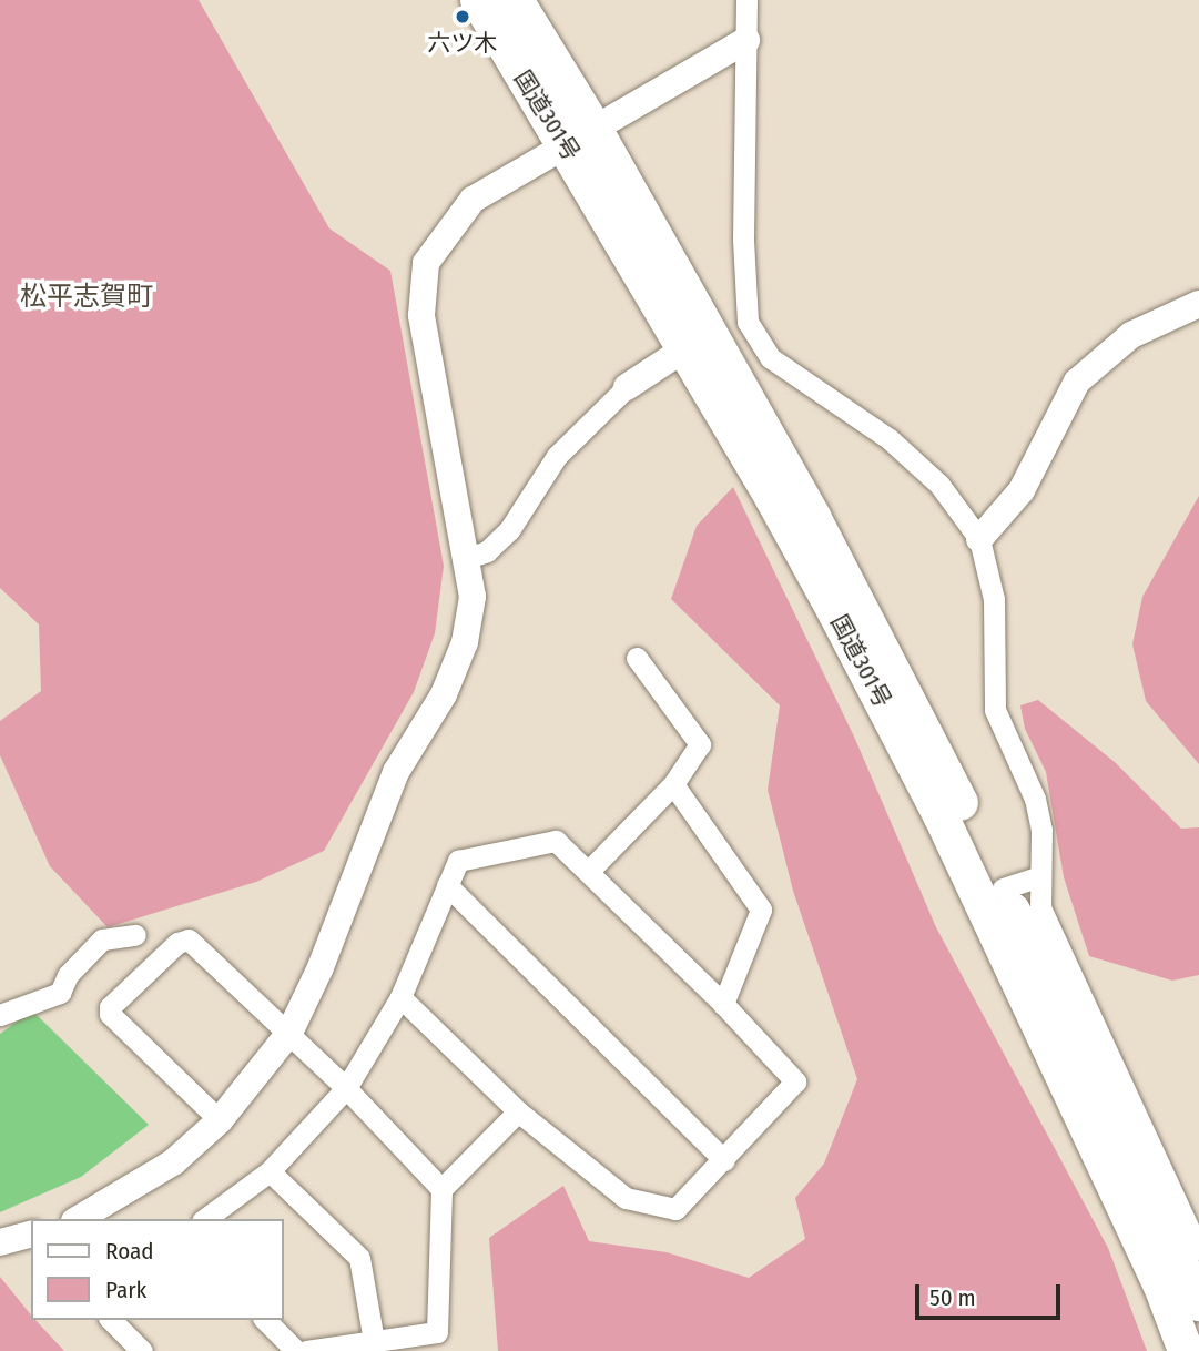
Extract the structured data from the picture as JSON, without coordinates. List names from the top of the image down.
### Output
{
  "streets": {
    "highway": ["国道301号"]
  },
  "districts": ["松平志賀町"],
  "places": ["六ツ木"],
  "legend": ["Road", "Park"],
  "scale_bar": "50 m"
}
